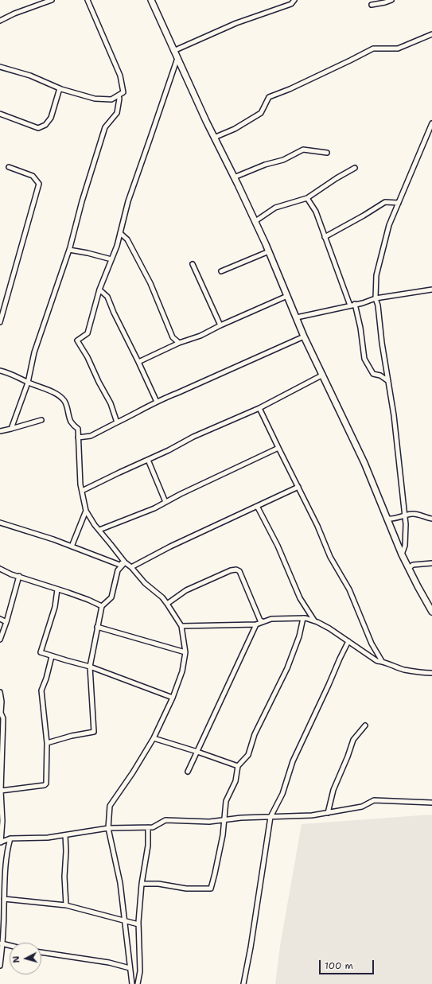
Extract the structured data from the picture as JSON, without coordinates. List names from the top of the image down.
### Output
{
  "scale_bar": "100 m",
  "north": "left"
}
